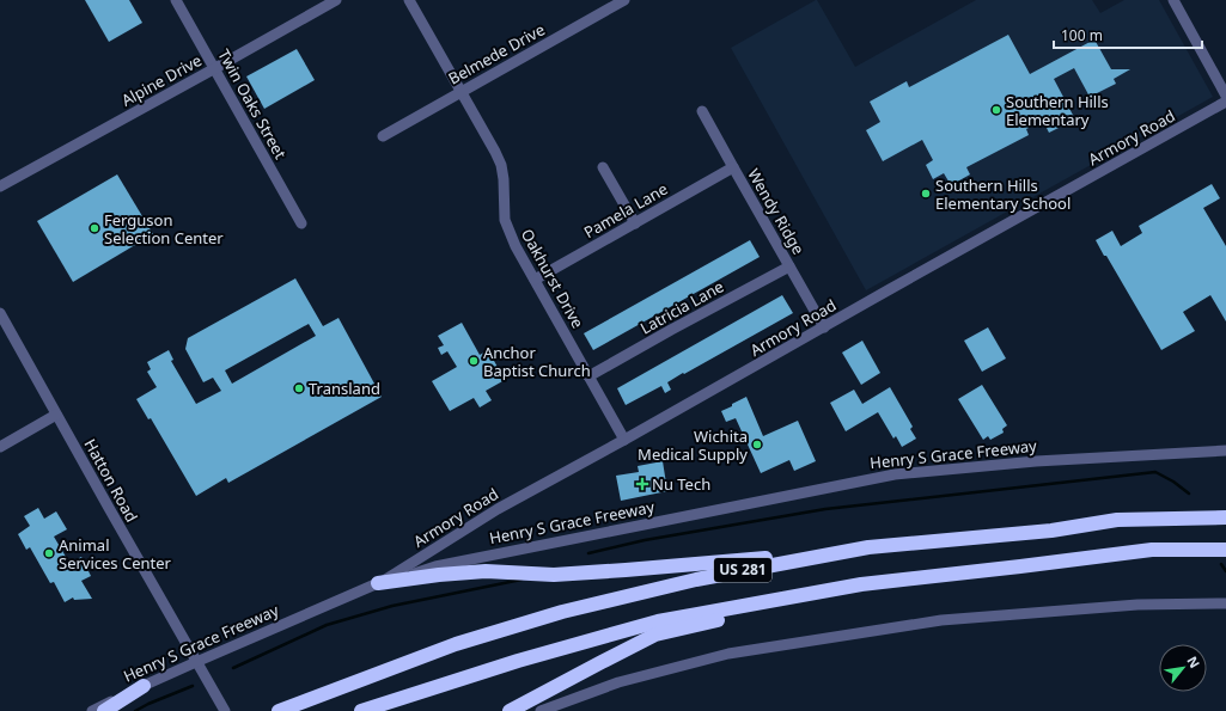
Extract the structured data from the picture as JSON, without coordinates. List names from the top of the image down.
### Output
{
  "streets": {
    "highway": ["US 281"],
    "street": [
      "Belmede Drive",
      "Alpine Drive",
      "Twin Oaks Street",
      "Armory Road",
      "Pamela Lane",
      "Wendy Ridge",
      "Oakhurst Drive",
      "Latricia Lane",
      "Henry S Grace Freeway",
      "Hatton Road"
    ]
  },
  "crossings": [
    ["Belmede Drive", "Oakhurst Drive"],
    ["Alpine Drive", "Twin Oaks Street"],
    ["Armory Road", "Wendy Ridge"],
    ["Armory Road", "Oakhurst Drive"],
    ["Armory Road", "Henry S Grace Freeway"],
    ["Pamela Lane", "Wendy Ridge"],
    ["Pamela Lane", "Oakhurst Drive"],
    ["Wendy Ridge", "Latricia Lane"],
    ["Oakhurst Drive", "Latricia Lane"],
    ["Henry S Grace Freeway", "Hatton Road"]
  ],
  "places": {
    "other": [
      "Southern Hills Elementary",
      "Southern Hills Elementary School",
      "Ferguson Selection Center",
      "Anchor Baptist Church",
      "Transland",
      "Wichita Medical Supply",
      "Animal Services Center"
    ],
    "health": ["Nu Tech"]
  },
  "scale_bar": "100 m",
  "north": "top right"
}
